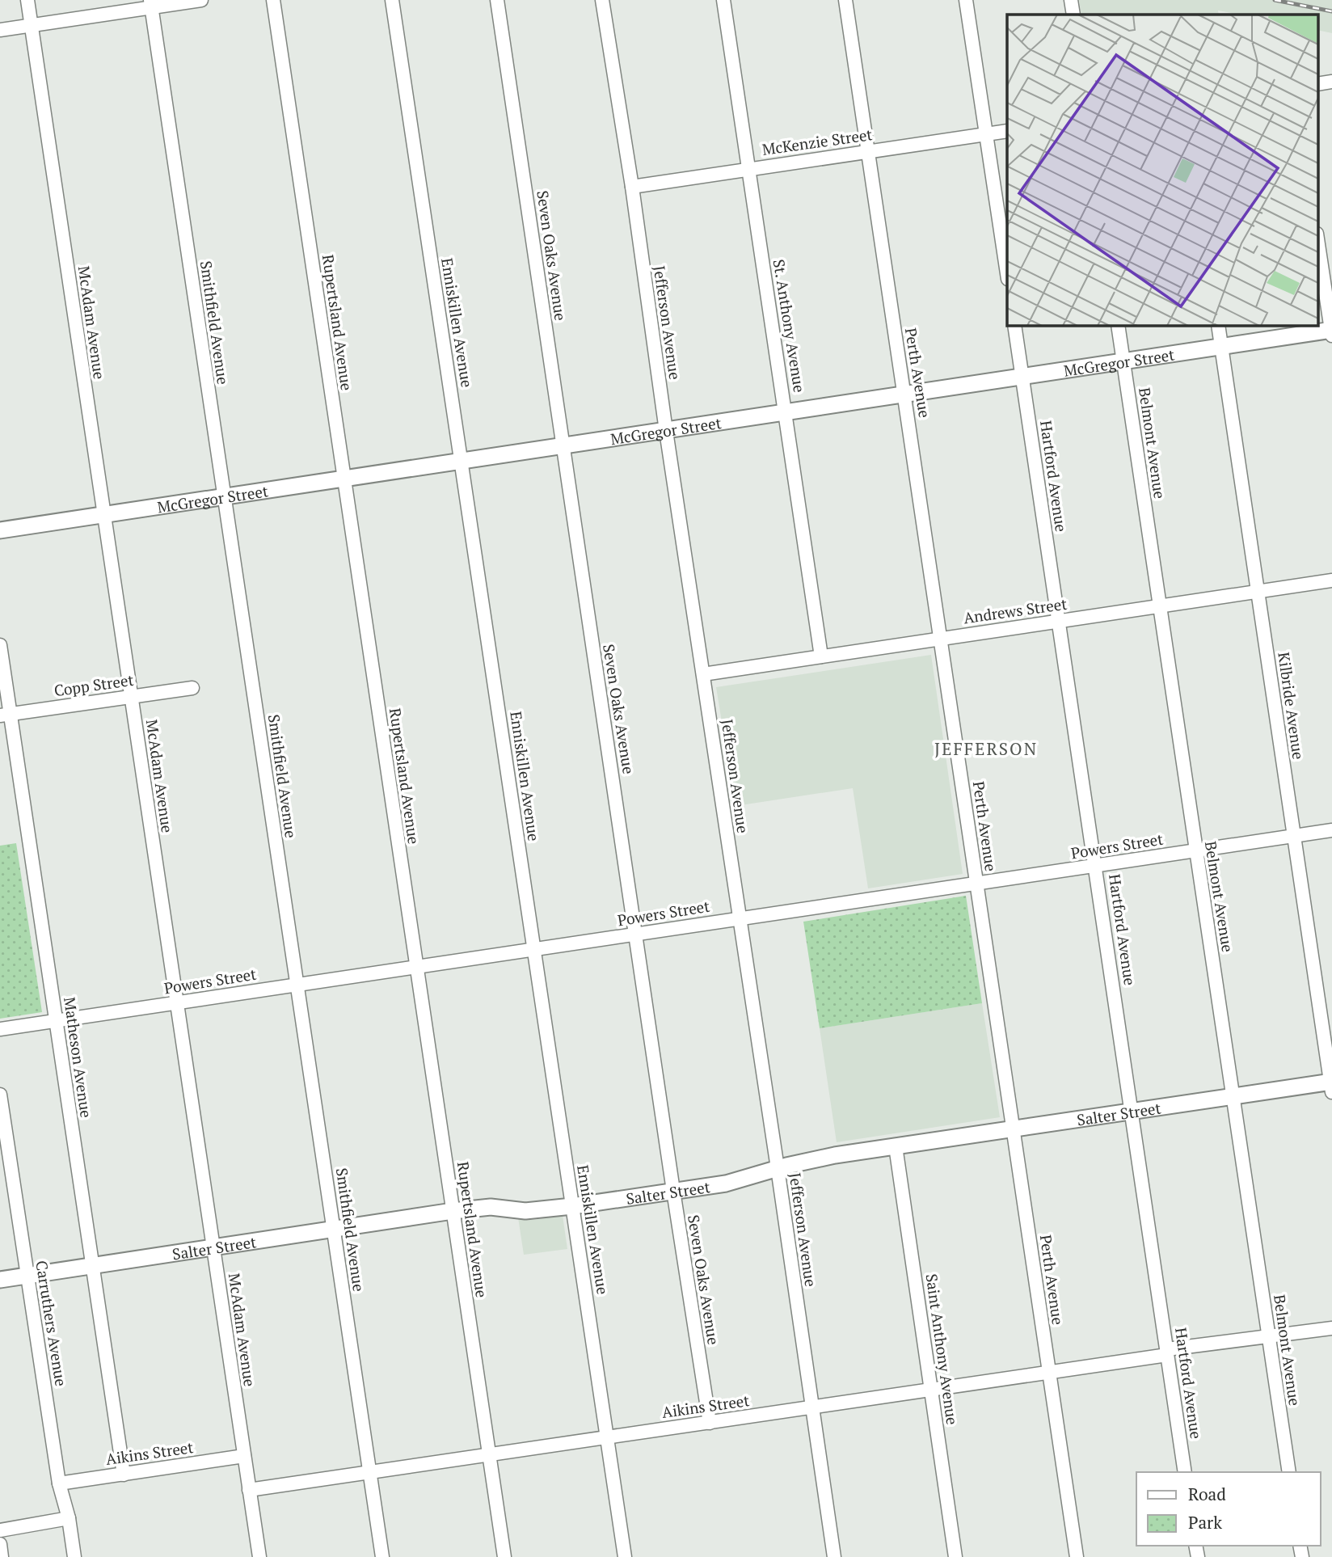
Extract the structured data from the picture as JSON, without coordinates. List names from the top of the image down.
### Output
{
  "streets": {
    "main road": ["McGregor Street", "Salter Street"],
    "street": [
      "McKenzie Street",
      "Seven Oaks Avenue",
      "McAdam Avenue",
      "Smithfield Avenue",
      "Rupertsland Avenue",
      "Enniskillen Avenue",
      "Jefferson Avenue",
      "St. Anthony Avenue",
      "Perth Avenue",
      "Belmont Avenue",
      "Hartford Avenue",
      "Andrews Street",
      "Copp Street",
      "Kilbride Avenue",
      "Powers Street",
      "Matheson Avenue",
      "Carruthers Avenue",
      "Saint Anthony Avenue",
      "Aikins Street"
    ]
  },
  "crossings": [
    ["McKenzie Street", "Jefferson Avenue"],
    ["McKenzie Street", "St. Anthony Avenue"],
    ["McKenzie Street", "Perth Avenue"],
    ["Seven Oaks Avenue", "McGregor Street"],
    ["Seven Oaks Avenue", "Powers Street"],
    ["Seven Oaks Avenue", "Salter Street"],
    ["Seven Oaks Avenue", "Aikins Street"],
    ["McAdam Avenue", "McGregor Street"],
    ["McAdam Avenue", "Copp Street"],
    ["McAdam Avenue", "Powers Street"],
    ["McAdam Avenue", "Salter Street"],
    ["McAdam Avenue", "Aikins Street"],
    ["Smithfield Avenue", "McGregor Street"],
    ["Smithfield Avenue", "Powers Street"],
    ["Smithfield Avenue", "Salter Street"],
    ["Smithfield Avenue", "Aikins Street"],
    ["Rupertsland Avenue", "McGregor Street"],
    ["Rupertsland Avenue", "Powers Street"],
    ["Rupertsland Avenue", "Salter Street"],
    ["Rupertsland Avenue", "Aikins Street"],
    ["Enniskillen Avenue", "McGregor Street"],
    ["Enniskillen Avenue", "Powers Street"],
    ["Enniskillen Avenue", "Salter Street"],
    ["Enniskillen Avenue", "Aikins Street"],
    ["Jefferson Avenue", "McGregor Street"],
    ["Jefferson Avenue", "Andrews Street"],
    ["Jefferson Avenue", "Powers Street"],
    ["Jefferson Avenue", "Salter Street"],
    ["Jefferson Avenue", "Aikins Street"],
    ["St. Anthony Avenue", "McGregor Street"],
    ["St. Anthony Avenue", "Andrews Street"],
    ["McGregor Street", "Perth Avenue"],
    ["McGregor Street", "Belmont Avenue"],
    ["McGregor Street", "Hartford Avenue"],
    ["McGregor Street", "Kilbride Avenue"],
    ["Perth Avenue", "Andrews Street"],
    ["Perth Avenue", "Powers Street"],
    ["Perth Avenue", "Salter Street"],
    ["Perth Avenue", "Aikins Street"],
    ["Belmont Avenue", "Andrews Street"],
    ["Belmont Avenue", "Powers Street"],
    ["Belmont Avenue", "Salter Street"],
    ["Belmont Avenue", "Aikins Street"],
    ["Hartford Avenue", "Andrews Street"],
    ["Hartford Avenue", "Powers Street"],
    ["Hartford Avenue", "Salter Street"],
    ["Hartford Avenue", "Aikins Street"],
    ["Andrews Street", "Kilbride Avenue"],
    ["Copp Street", "Matheson Avenue"],
    ["Kilbride Avenue", "Powers Street"],
    ["Kilbride Avenue", "Salter Street"],
    ["Powers Street", "Matheson Avenue"],
    ["Matheson Avenue", "Salter Street"],
    ["Matheson Avenue", "Aikins Street"],
    ["Salter Street", "Carruthers Avenue"],
    ["Salter Street", "Saint Anthony Avenue"],
    ["Carruthers Avenue", "Aikins Street"],
    ["Saint Anthony Avenue", "Aikins Street"]
  ],
  "districts": ["JEFFERSON"],
  "legend": ["Road", "Park"]
}
